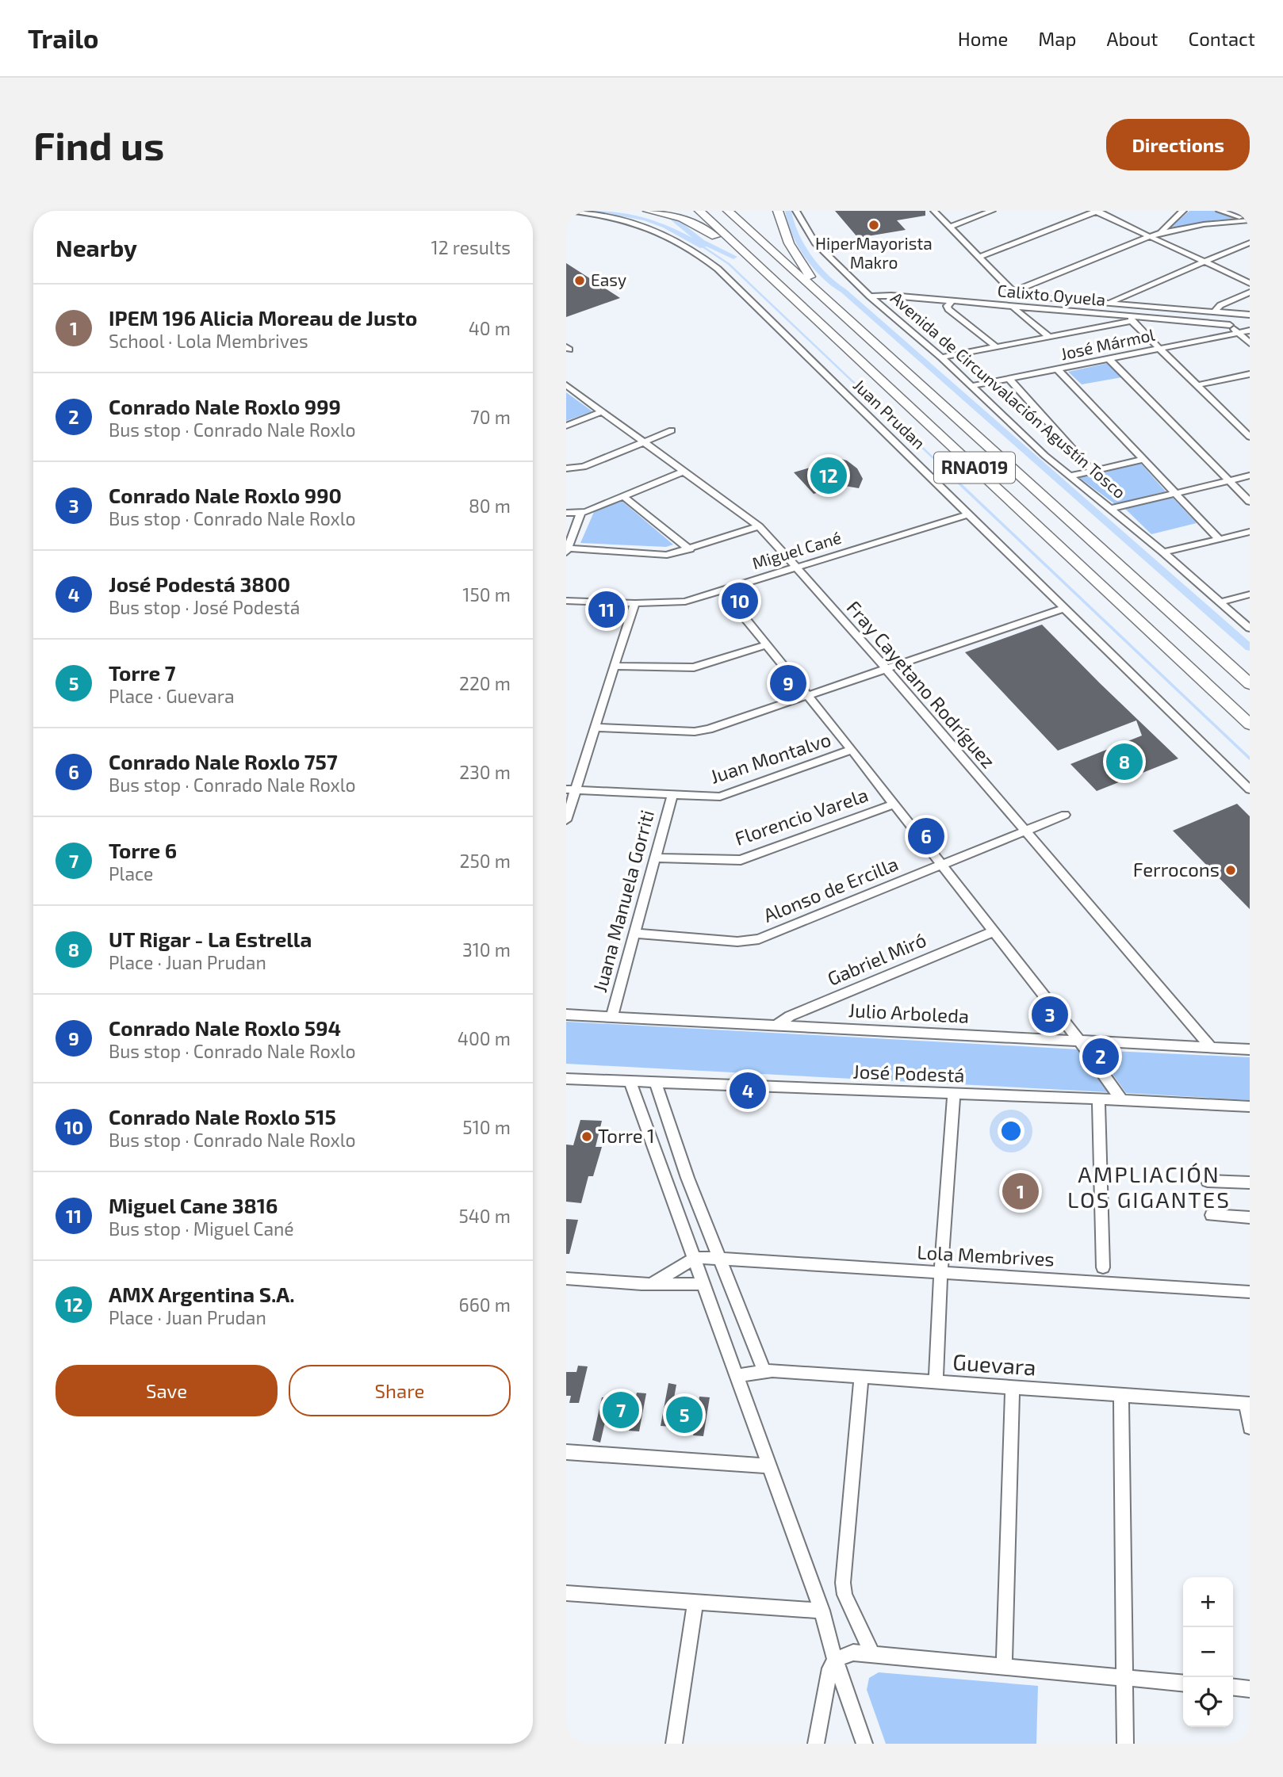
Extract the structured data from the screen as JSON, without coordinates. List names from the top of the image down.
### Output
{
  "streets": {
    "highway": ["RNA019"],
    "street": [
      "Calixto Oyuela",
      "José Mármol",
      "Avenida de Circunvalación Agustín Tosco",
      "Juan Prudan",
      "Miguel Cané",
      "Fray Cayetano Rodríguez",
      "Juan Montalvo",
      "Florencio Varela",
      "Alonso de Ercilla",
      "Juana Manuela Gorriti",
      "Gabriel Miró",
      "Julio Arboleda",
      "José Podestá",
      "Lola Membrives",
      "Guevara"
    ]
  },
  "crossings": [
    ["Calixto Oyuela", "Avenida de Circunvalación Agustín Tosco"],
    ["José Mármol", "Avenida de Circunvalación Agustín Tosco"],
    ["Juan Prudan", "Miguel Cané"],
    ["Miguel Cané", "Fray Cayetano Rodríguez"],
    ["Fray Cayetano Rodríguez", "Alonso de Ercilla"],
    ["Fray Cayetano Rodríguez", "Julio Arboleda"],
    ["Juan Montalvo", "Juana Manuela Gorriti"],
    ["Florencio Varela", "Juana Manuela Gorriti"],
    ["Alonso de Ercilla", "Juana Manuela Gorriti"],
    ["Juana Manuela Gorriti", "Julio Arboleda"],
    ["Gabriel Miró", "Julio Arboleda"]
  ],
  "districts": ["AMPLIACIÓN LOS GIGANTES"],
  "places": [
    "HiperMayorista Makro",
    "Easy",
    "Ferrocons",
    "Torre 1"
  ],
  "page": {
    "header": "Trailo",
    "nav": [
      "Home",
      "Map",
      "About",
      "Contact"
    ],
    "buttons": [
      "Directions",
      ["Save", "Share"]
    ],
    "title": "Find us",
    "heading": ["Nearby", "12 results"],
    "list": [
      {
        "mark": "1",
        "name": "IPEM 196 Alicia Moreau de Justo",
        "note": "School · Lola Membrives",
        "value": "40 m"
      },
      {
        "mark": "2",
        "name": "Conrado Nale Roxlo 999",
        "note": "Bus stop · Conrado Nale Roxlo",
        "value": "70 m"
      },
      {
        "mark": "3",
        "name": "Conrado Nale Roxlo 990",
        "note": "Bus stop · Conrado Nale Roxlo",
        "value": "80 m"
      },
      {
        "mark": "4",
        "name": "José Podestá 3800",
        "note": "Bus stop · José Podestá",
        "value": "150 m"
      },
      {
        "mark": "5",
        "name": "Torre 7",
        "note": "Place · Guevara",
        "value": "220 m"
      },
      {
        "mark": "6",
        "name": "Conrado Nale Roxlo 757",
        "note": "Bus stop · Conrado Nale Roxlo",
        "value": "230 m"
      },
      {
        "mark": "7",
        "name": "Torre 6",
        "note": "Place",
        "value": "250 m"
      },
      {
        "mark": "8",
        "name": "UT Rigar - La Estrella",
        "note": "Place · Juan Prudan",
        "value": "310 m"
      },
      {
        "mark": "9",
        "name": "Conrado Nale Roxlo 594",
        "note": "Bus stop · Conrado Nale Roxlo",
        "value": "400 m"
      },
      {
        "mark": "10",
        "name": "Conrado Nale Roxlo 515",
        "note": "Bus stop · Conrado Nale Roxlo",
        "value": "510 m"
      },
      {
        "mark": "11",
        "name": "Miguel Cane 3816",
        "note": "Bus stop · Miguel Cané",
        "value": "540 m"
      },
      {
        "mark": "12",
        "name": "AMX Argentina S.A.",
        "note": "Place · Juan Prudan",
        "value": "660 m"
      }
    ],
    "pins": [
      "12",
      "10",
      "11",
      "9",
      "8",
      "6",
      "3",
      "2",
      "4",
      "1",
      "7",
      "5"
    ],
    "map_buttons": ["+", "−"]
  }
}
